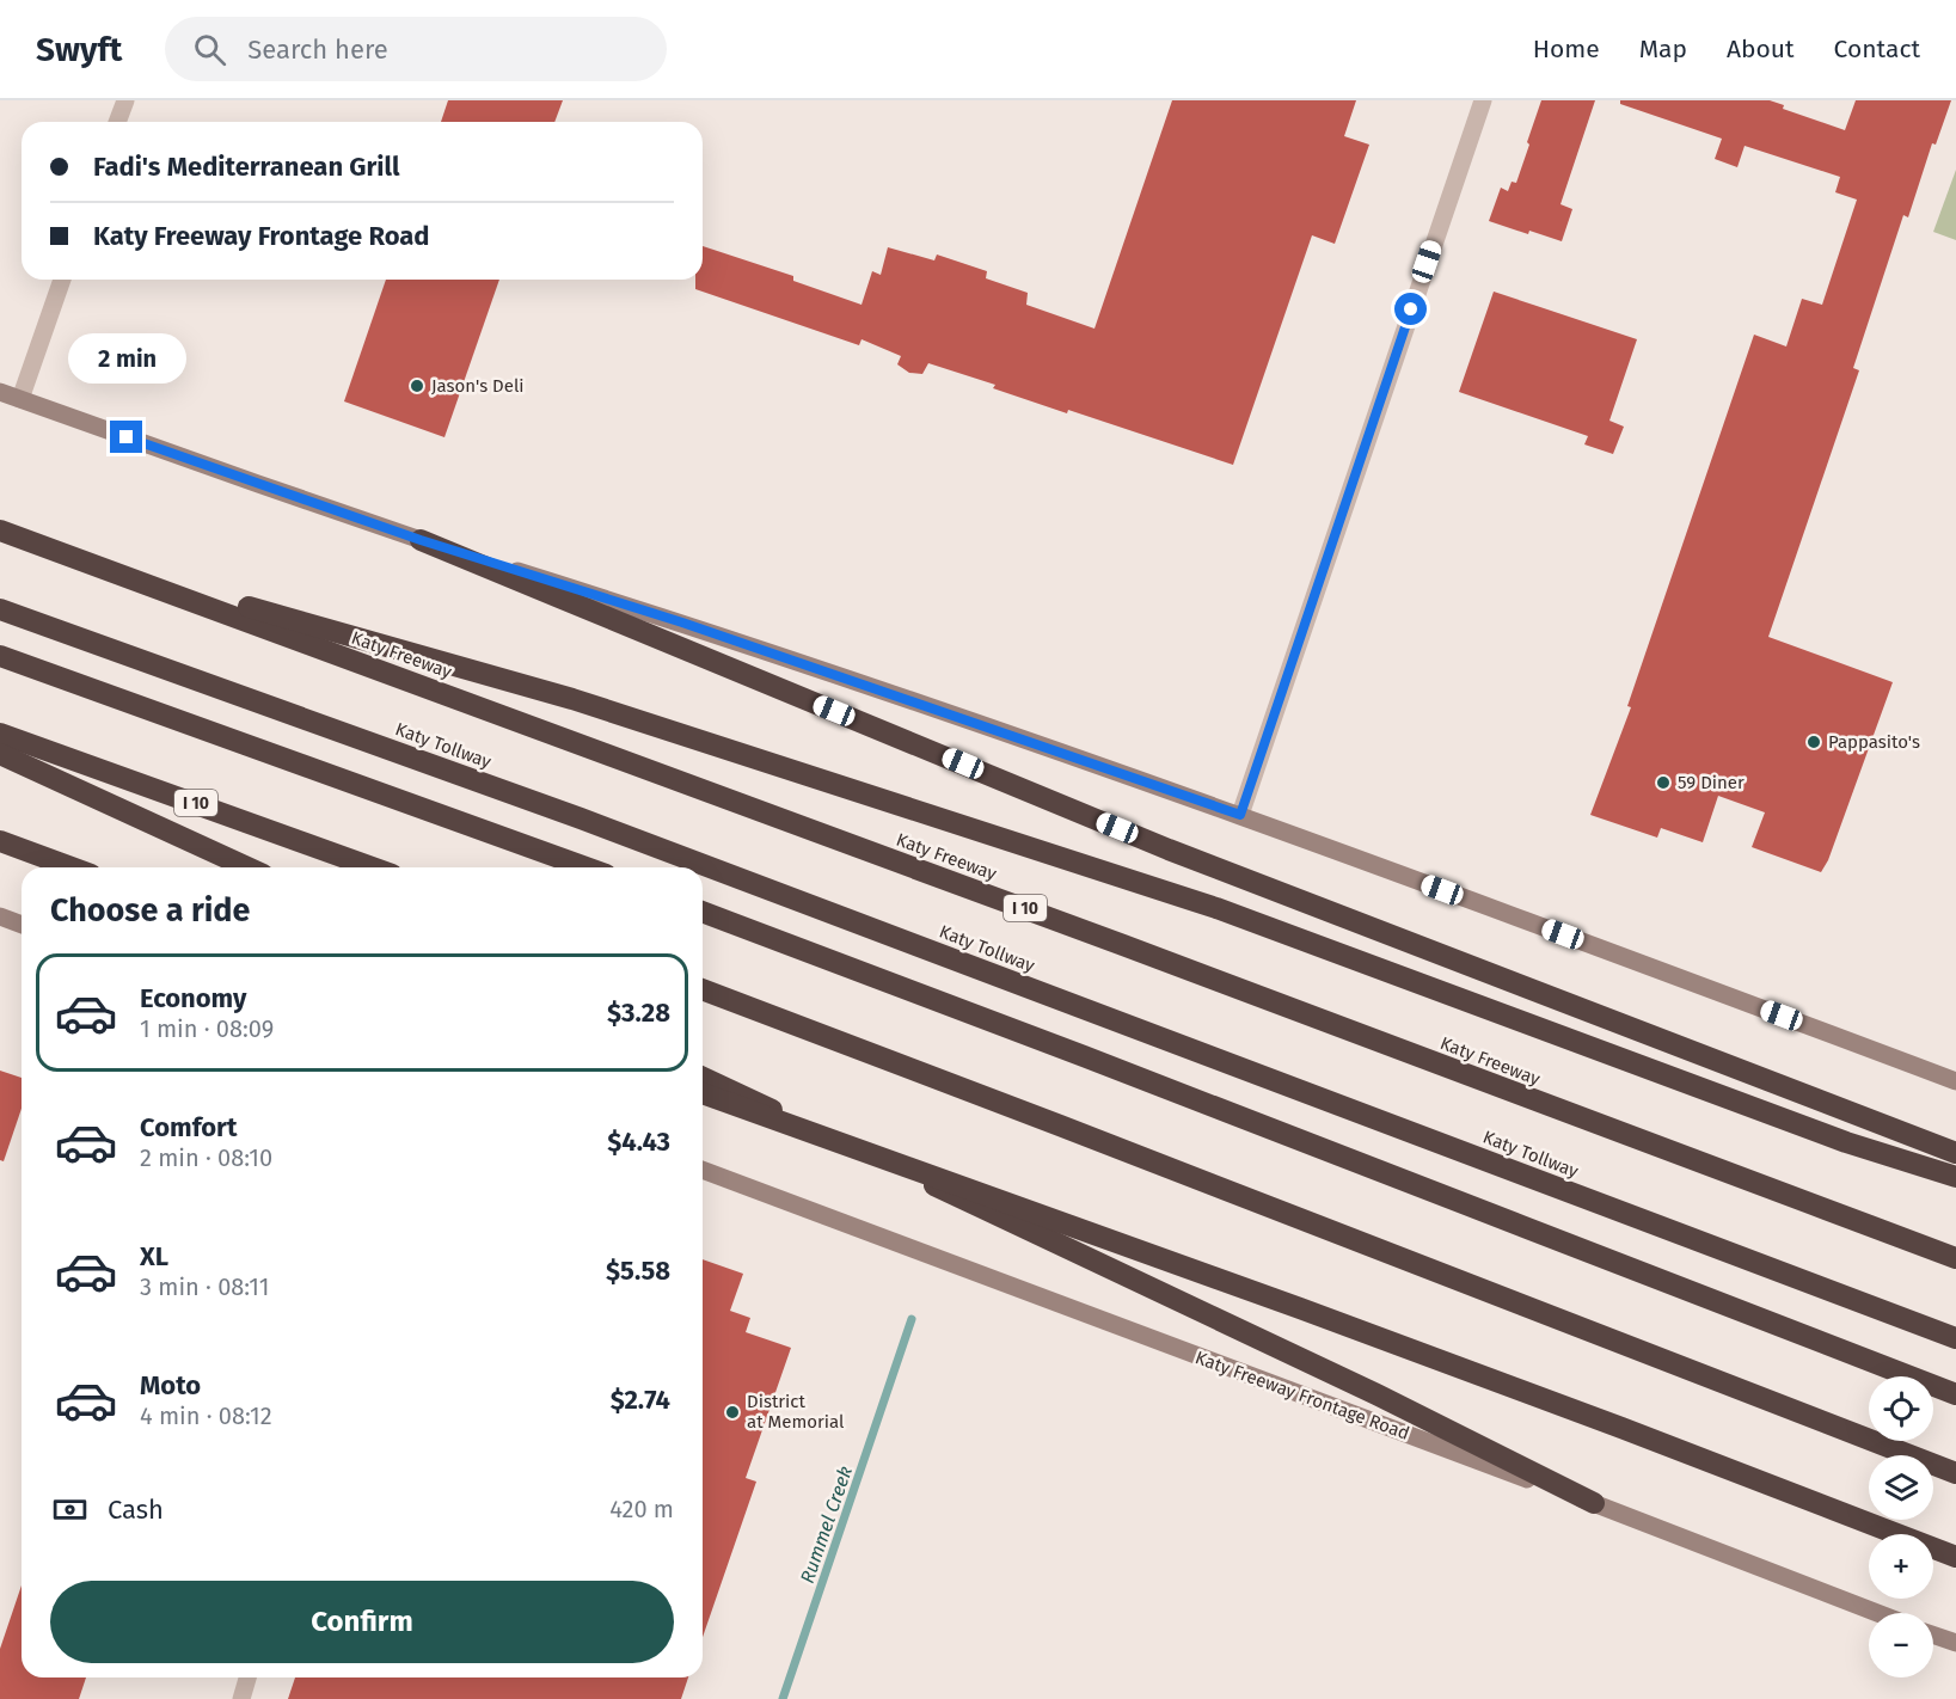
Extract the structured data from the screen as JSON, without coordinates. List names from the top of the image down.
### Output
{
  "streets": {
    "highway": ["Katy Freeway", "Katy Tollway", "I 10"],
    "main road": ["Katy Freeway Frontage Road"]
  },
  "water": ["Rummel Creek"],
  "places": [
    "Jason's Deli",
    "Pappasito's",
    "59 Diner",
    "District at Memorial"
  ],
  "page": {
    "header": "Swyft",
    "search": "Search here",
    "nav": [
      "Home",
      "Map",
      "About",
      "Contact"
    ],
    "banner": ["Fadi's Mediterranean Grill", "Katy Freeway Frontage Road"],
    "bubble": "2 min",
    "heading": "Choose a ride",
    "list": [
      {
        "name": "Economy",
        "note": "1 min · 08:09",
        "value": "$3.28"
      },
      {
        "name": "Comfort",
        "note": "2 min · 08:10",
        "value": "$4.43"
      },
      {
        "name": "XL",
        "note": "3 min · 08:11",
        "value": "$5.58"
      },
      {
        "name": "Moto",
        "note": "4 min · 08:12",
        "value": "$2.74"
      }
    ],
    "map_buttons": ["+", "−"],
    "pay": ["Cash", "420 m"],
    "buttons": "Confirm"
  }
}
